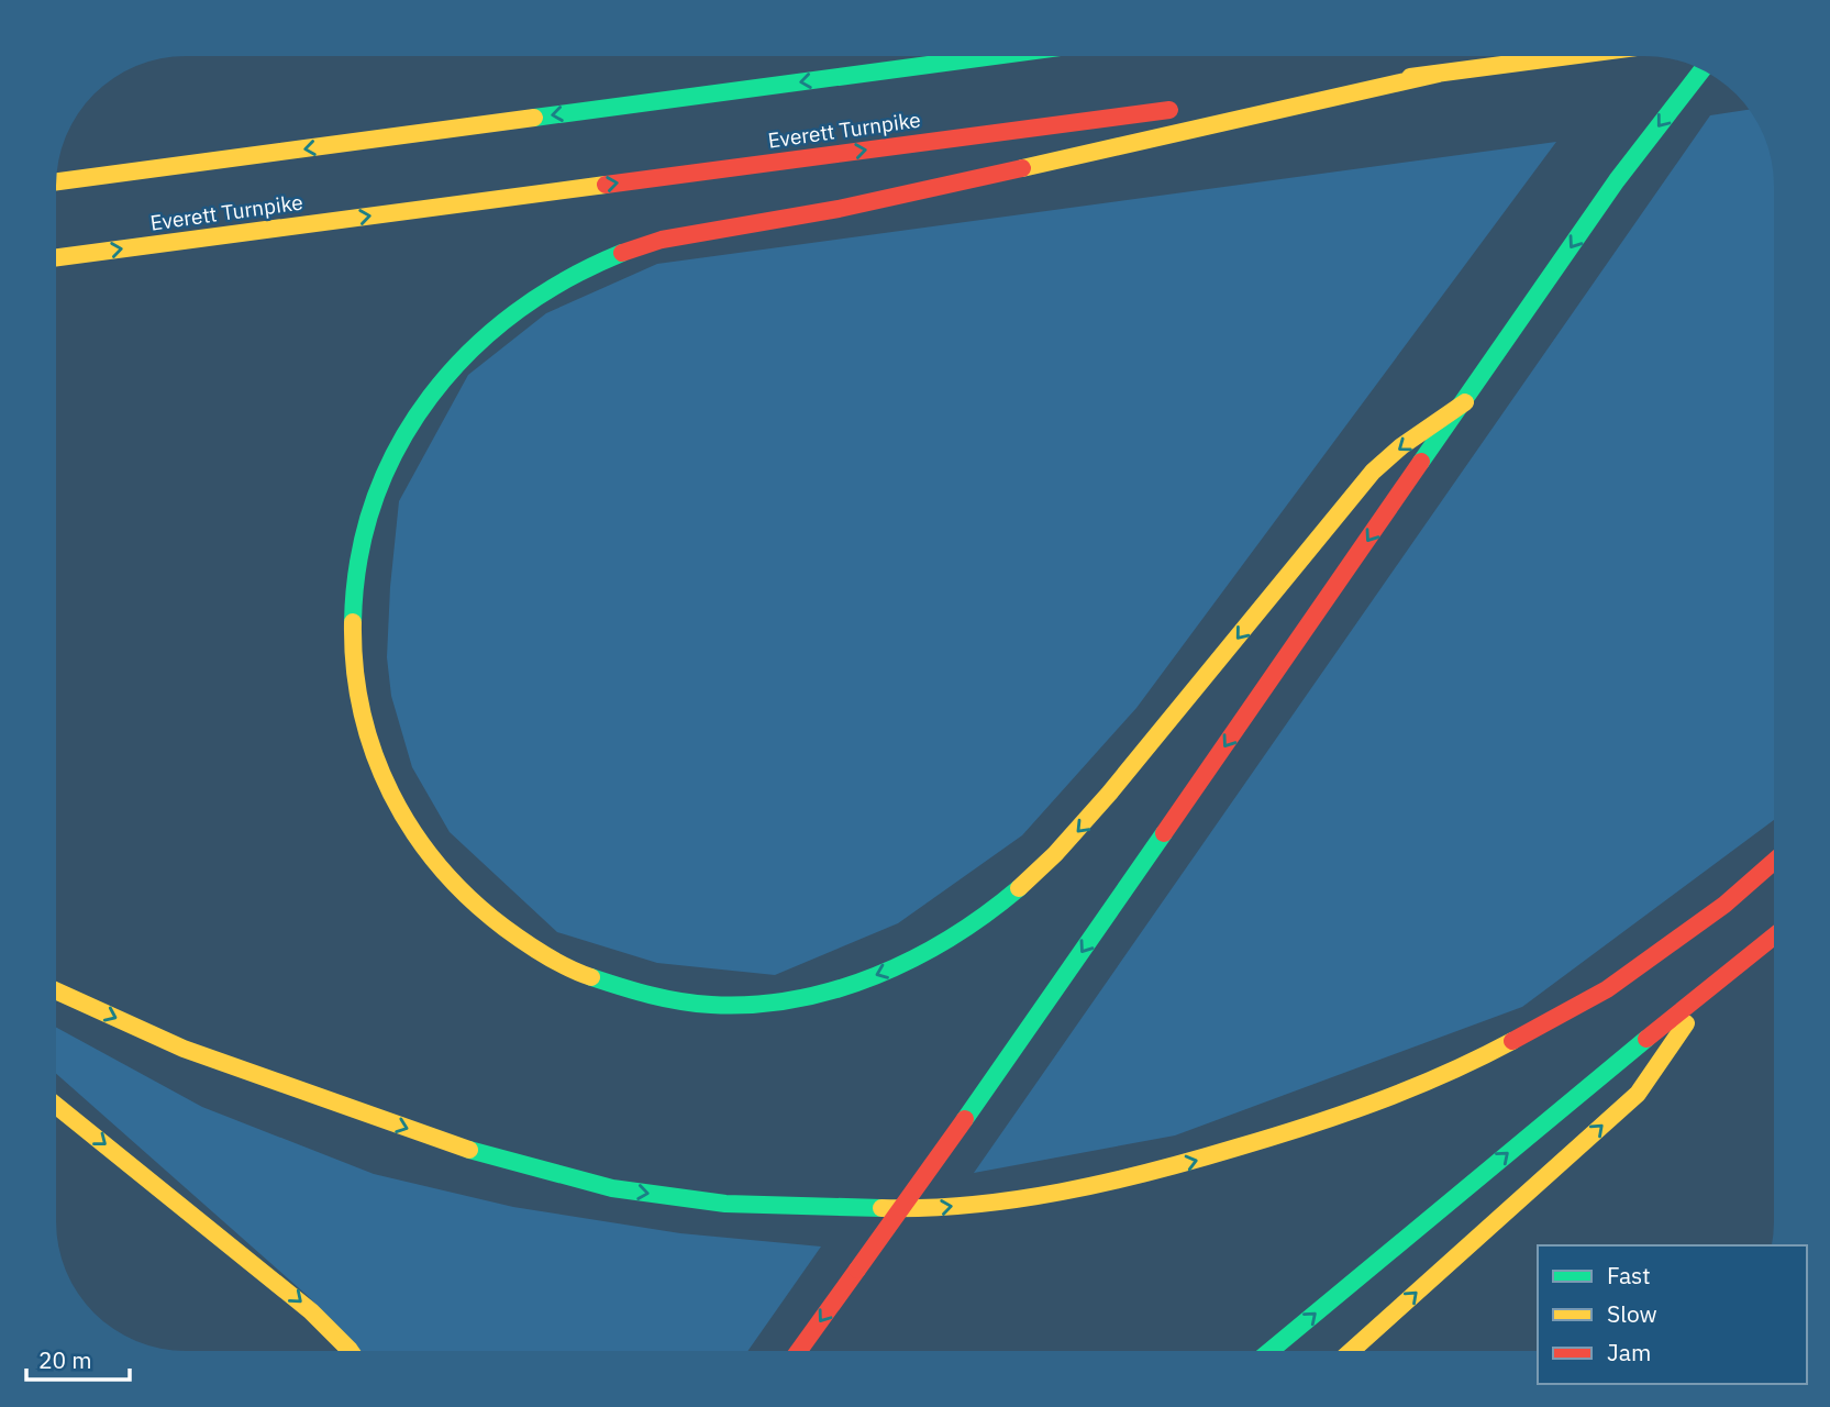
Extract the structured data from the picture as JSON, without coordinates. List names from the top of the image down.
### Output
{
  "streets": {
    "highway": ["Everett Turnpike"]
  },
  "legend": ["Fast", "Slow", "Jam"],
  "scale_bar": "20 m"
}
